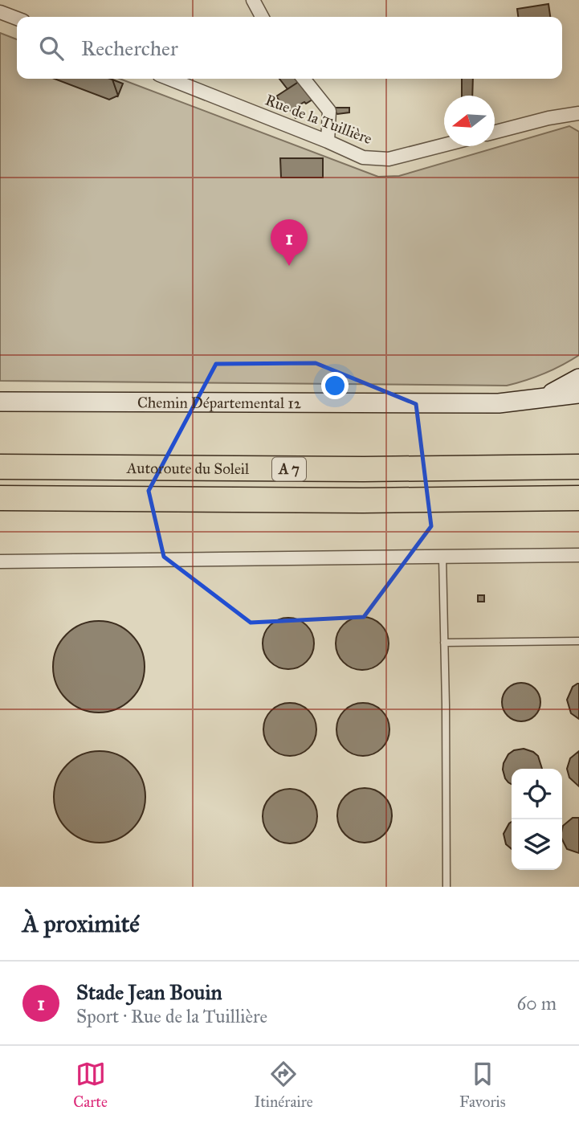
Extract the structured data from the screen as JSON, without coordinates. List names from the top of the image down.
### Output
{
  "streets": {
    "highway": ["Autoroute du Soleil", "A 7"],
    "main road": ["Chemin Départemental 12"],
    "street": ["Rue de la Tuillière"]
  },
  "north": "left",
  "page": {
    "search": "Rechercher",
    "pins": "1",
    "heading": "À proximité",
    "list": [
      {
        "mark": "1",
        "name": "Stade Jean Bouin",
        "note": "Sport · Rue de la Tuillière",
        "value": "60 m"
      }
    ],
    "nav": ["Carte", "Itinéraire", "Favoris"]
  }
}
